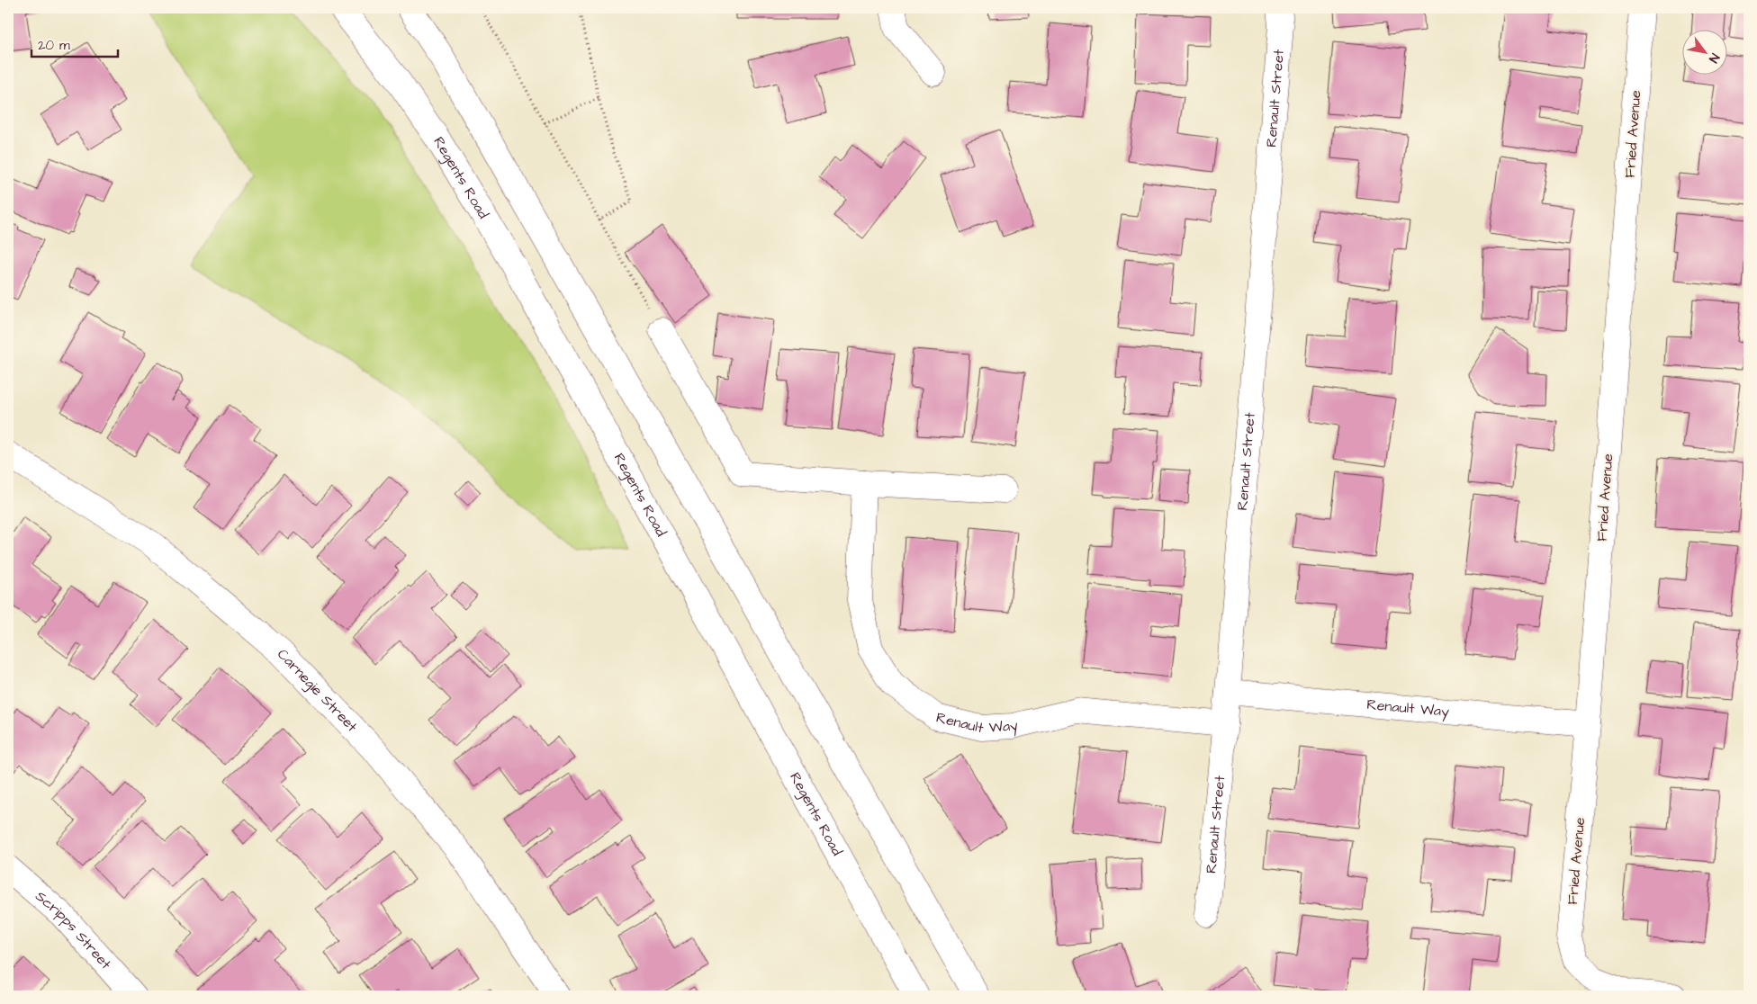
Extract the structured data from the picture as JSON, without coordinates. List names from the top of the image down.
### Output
{
  "streets": {
    "street": [
      "Renault Street",
      "Fried Avenue",
      "Regents Road",
      "Carnegie Street",
      "Renault Way",
      "Scripps Street"
    ]
  },
  "crossings": [
    ["Renault Street", "Renault Way"],
    ["Fried Avenue", "Renault Way"]
  ],
  "scale_bar": "20 m",
  "north": "bottom right"
}
